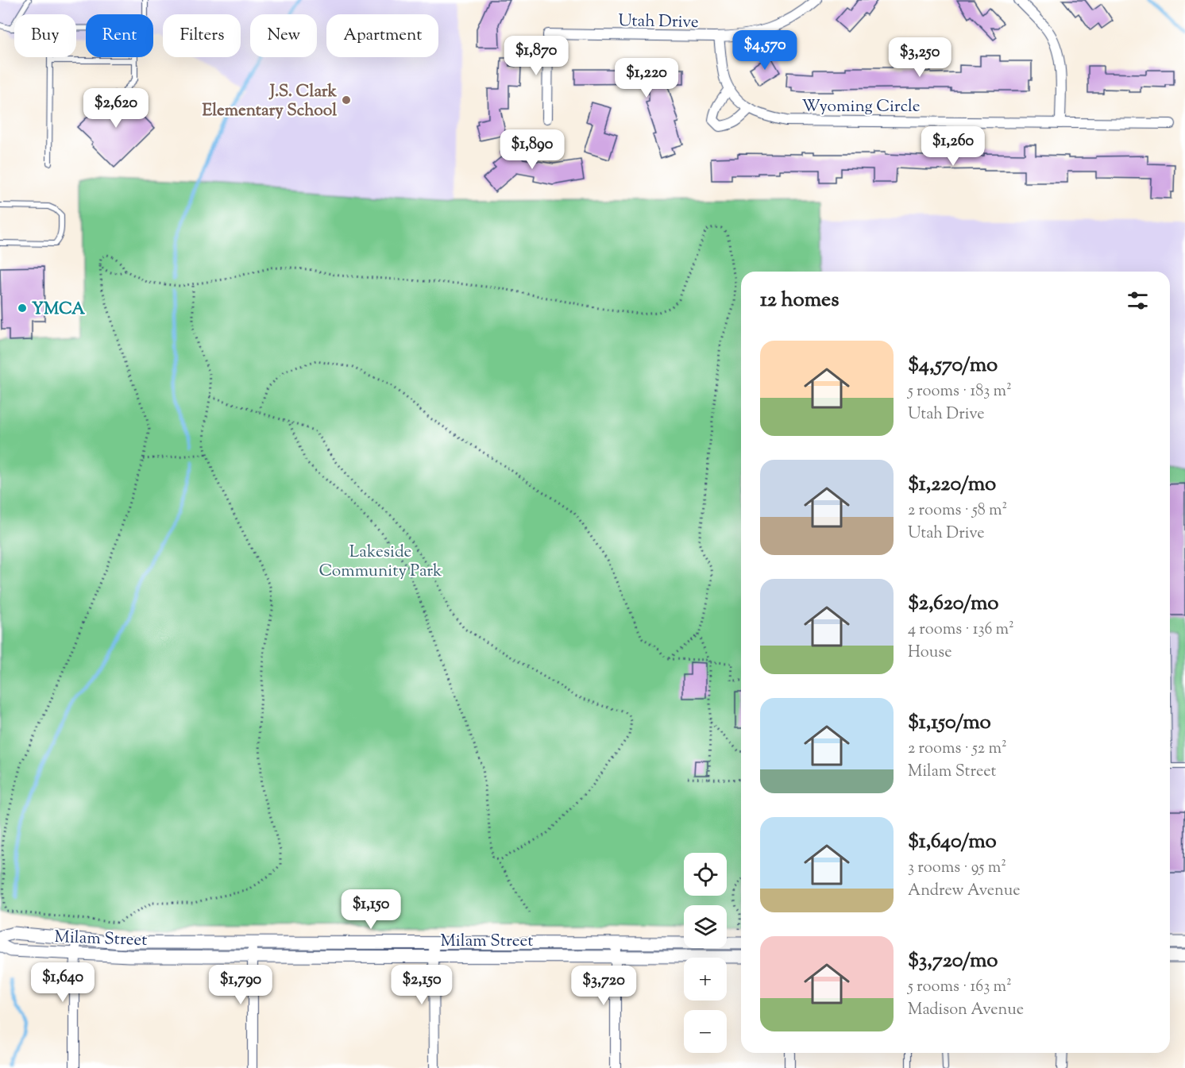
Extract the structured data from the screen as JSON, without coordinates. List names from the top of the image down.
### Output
{
  "streets": {
    "street": ["Utah Drive", "Wyoming Circle", "Milam Street"]
  },
  "crossings": [
    ["Utah Drive", "Wyoming Circle"]
  ],
  "parks": ["Lakeside Community Park"],
  "places": ["J.S. Clark Elementary School", "YMCA"],
  "page": {
    "chip": [
      "Buy",
      "Rent",
      "Filters",
      "New",
      "Apartment"
    ],
    "price": [
      "$4,570",
      "$1,870",
      "$3,250",
      "$1,220",
      "$2,620",
      "$1,260",
      "$1,890",
      "$1,150",
      "$1,640",
      "$1,790",
      "$2,150",
      "$3,720"
    ],
    "heading": "12 homes",
    "list": [
      {
        "name": "$4,570/mo",
        "note": "5 rooms · 183 m² · Utah Drive"
      },
      {
        "name": "$1,220/mo",
        "note": "2 rooms · 58 m² · Utah Drive"
      },
      {
        "name": "$2,620/mo",
        "note": "4 rooms · 136 m² · House"
      },
      {
        "name": "$1,150/mo",
        "note": "2 rooms · 52 m² · Milam Street"
      },
      {
        "name": "$1,640/mo",
        "note": "3 rooms · 95 m² · Andrew Avenue"
      },
      {
        "name": "$3,720/mo",
        "note": "5 rooms · 163 m² · Madison Avenue"
      }
    ],
    "map_buttons": ["+", "−"]
  }
}
